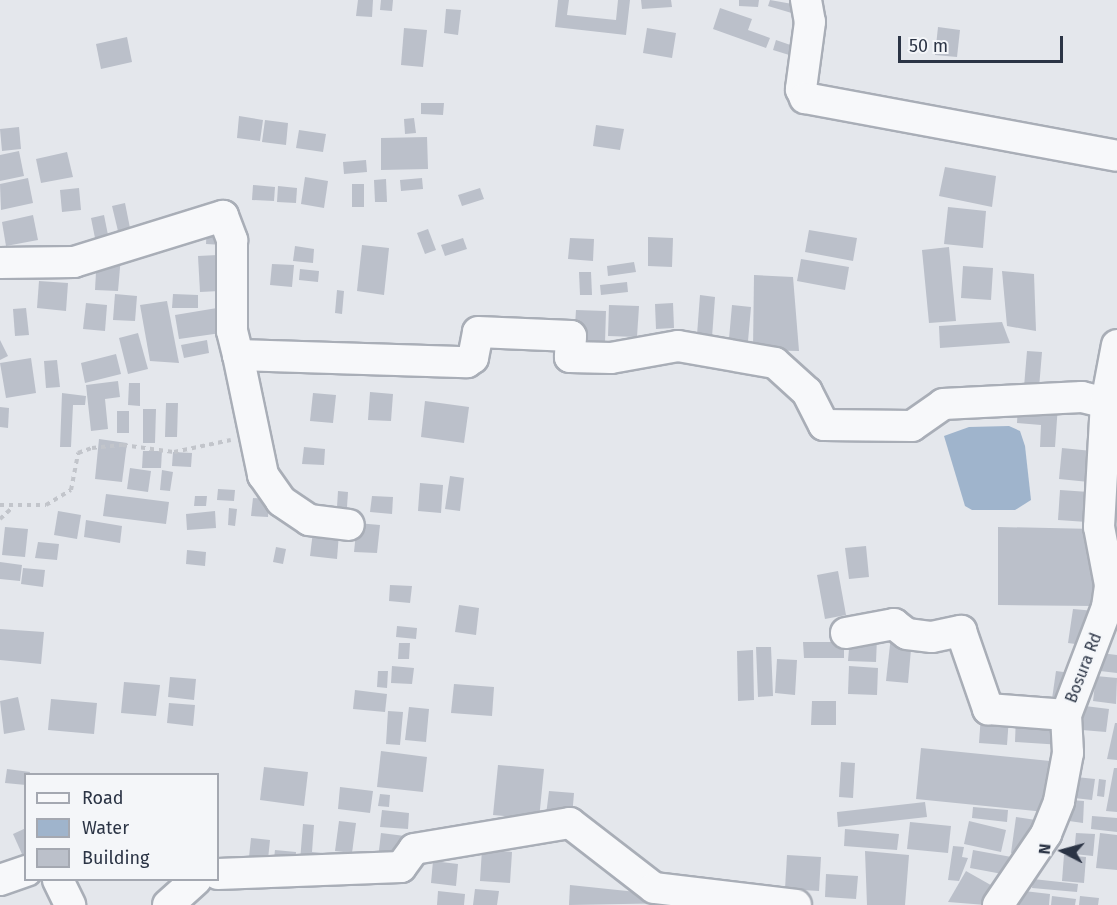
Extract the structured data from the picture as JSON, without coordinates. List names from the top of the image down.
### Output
{
  "streets": {
    "street": ["Bosura Rd"]
  },
  "legend": ["Road", "Water", "Building"],
  "scale_bar": "50 m",
  "north": "left"
}
